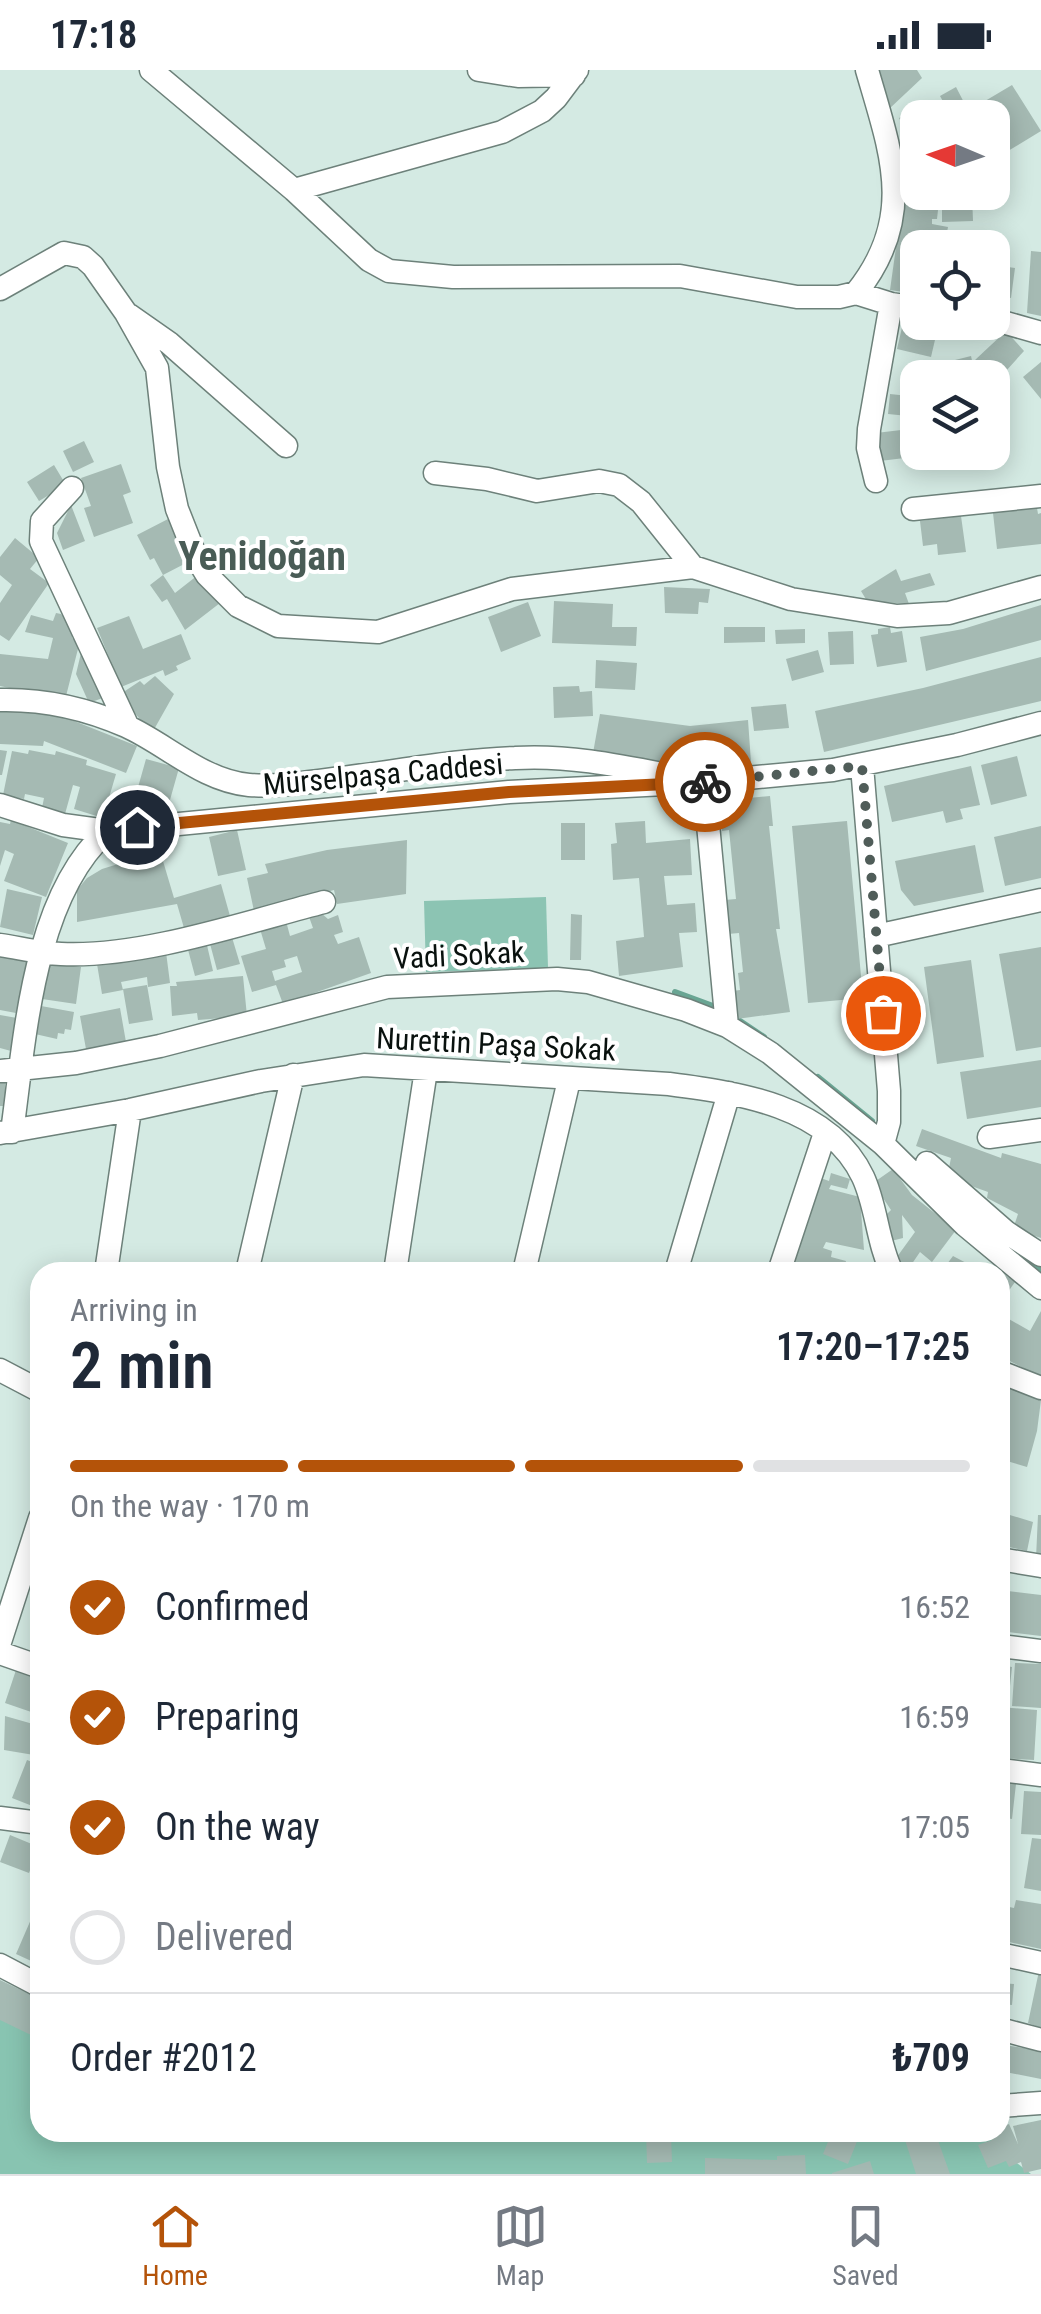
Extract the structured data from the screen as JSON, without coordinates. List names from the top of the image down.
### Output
{
  "streets": {
    "street": ["Mürselpaşa Caddesi", "Vadi Sokak", "Nurettin Paşa Sokak"]
  },
  "districts": ["Yenidoğan"],
  "north": "left",
  "page": {
    "status": "17:18",
    "heading": ["2 min", "Arriving in", "17:20–17:25"],
    "panel": ["Order #2012", "₺709"],
    "bar": "On the way · 170 m",
    "list": [
      ["Confirmed", "16:52"],
      ["Preparing", "16:59"],
      ["On the way", "17:05"],
      "Delivered"
    ],
    "tabs": ["Home", "Map", "Saved"]
  }
}
